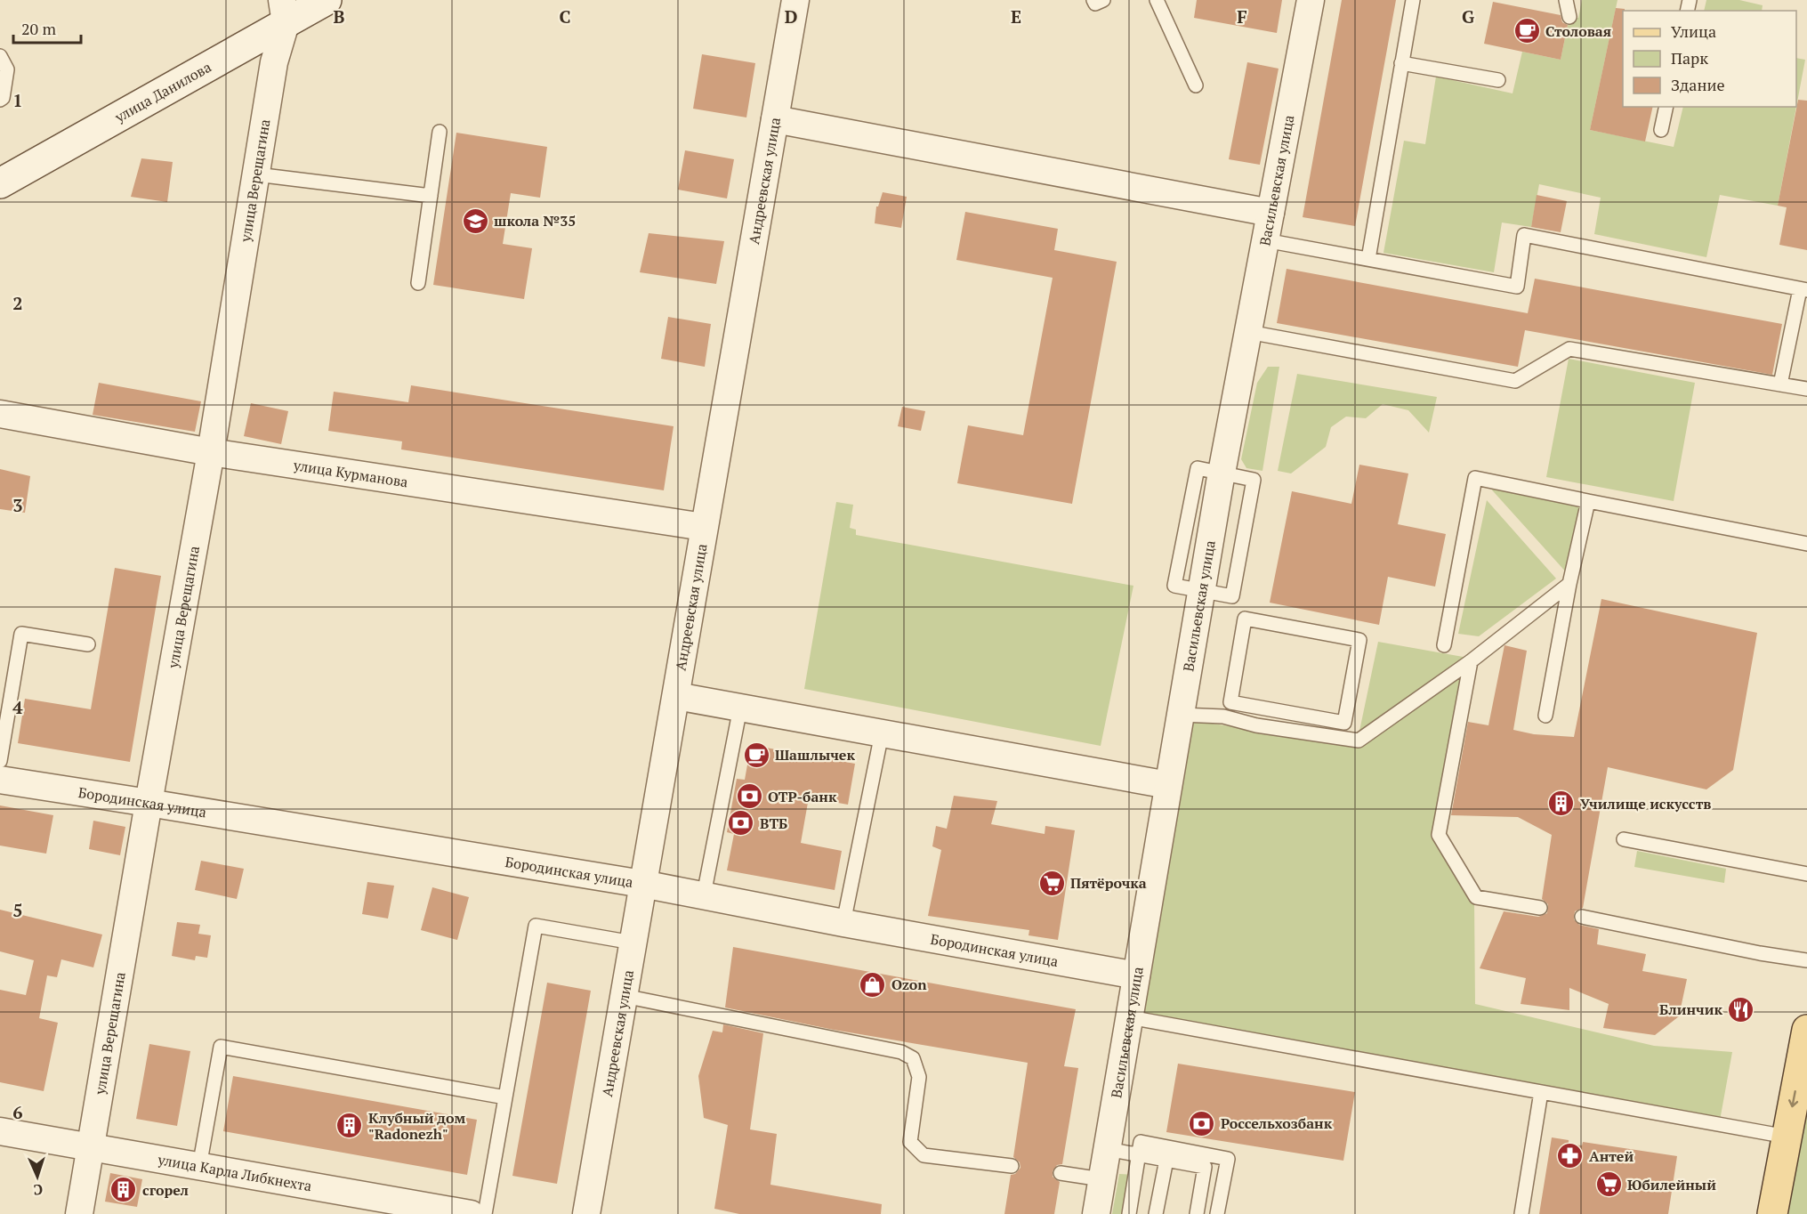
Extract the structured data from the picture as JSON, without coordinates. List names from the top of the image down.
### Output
{
  "streets": {
    "main road": ["улица Данилова"],
    "street": [
      "улица Верещагина",
      "Андреевская улица",
      "Васильевская улица",
      "улица Курманова",
      "Бородинская улица",
      "улица Карла Либкнехта"
    ]
  },
  "crossings": [
    ["улица Данилова", "улица Верещагина"],
    ["улица Верещагина", "улица Курманова"],
    ["улица Верещагина", "Бородинская улица"],
    ["улица Верещагина", "улица Карла Либкнехта"],
    ["Андреевская улица", "улица Курманова"],
    ["Андреевская улица", "Бородинская улица"],
    ["Васильевская улица", "Бородинская улица"]
  ],
  "places": {
    "cafe": ["Столовая", "Шашлычек"],
    "school or university": ["школа №35"],
    "bank": ["OTP-банк", "ВТБ", "Россельхозбанк"],
    "building": ["Училище искусств", "Клубный дом \"Radonezh\"", "сгорел"],
    "supermarket": ["Пятёрочка", "Юбилейный"],
    "shop": ["Ozon"],
    "restaurant": ["Блинчик"],
    "pharmacy": ["Антей"]
  },
  "legend": ["Улица", "Парк", "Здание"],
  "scale_bar": "20 m",
  "north": "bottom",
  "grid": {
    "columns": [
      "B",
      "C",
      "D",
      "E",
      "F",
      "G"
    ],
    "rows": [
      "1",
      "2",
      "3",
      "4",
      "5",
      "6"
    ]
  }
}
